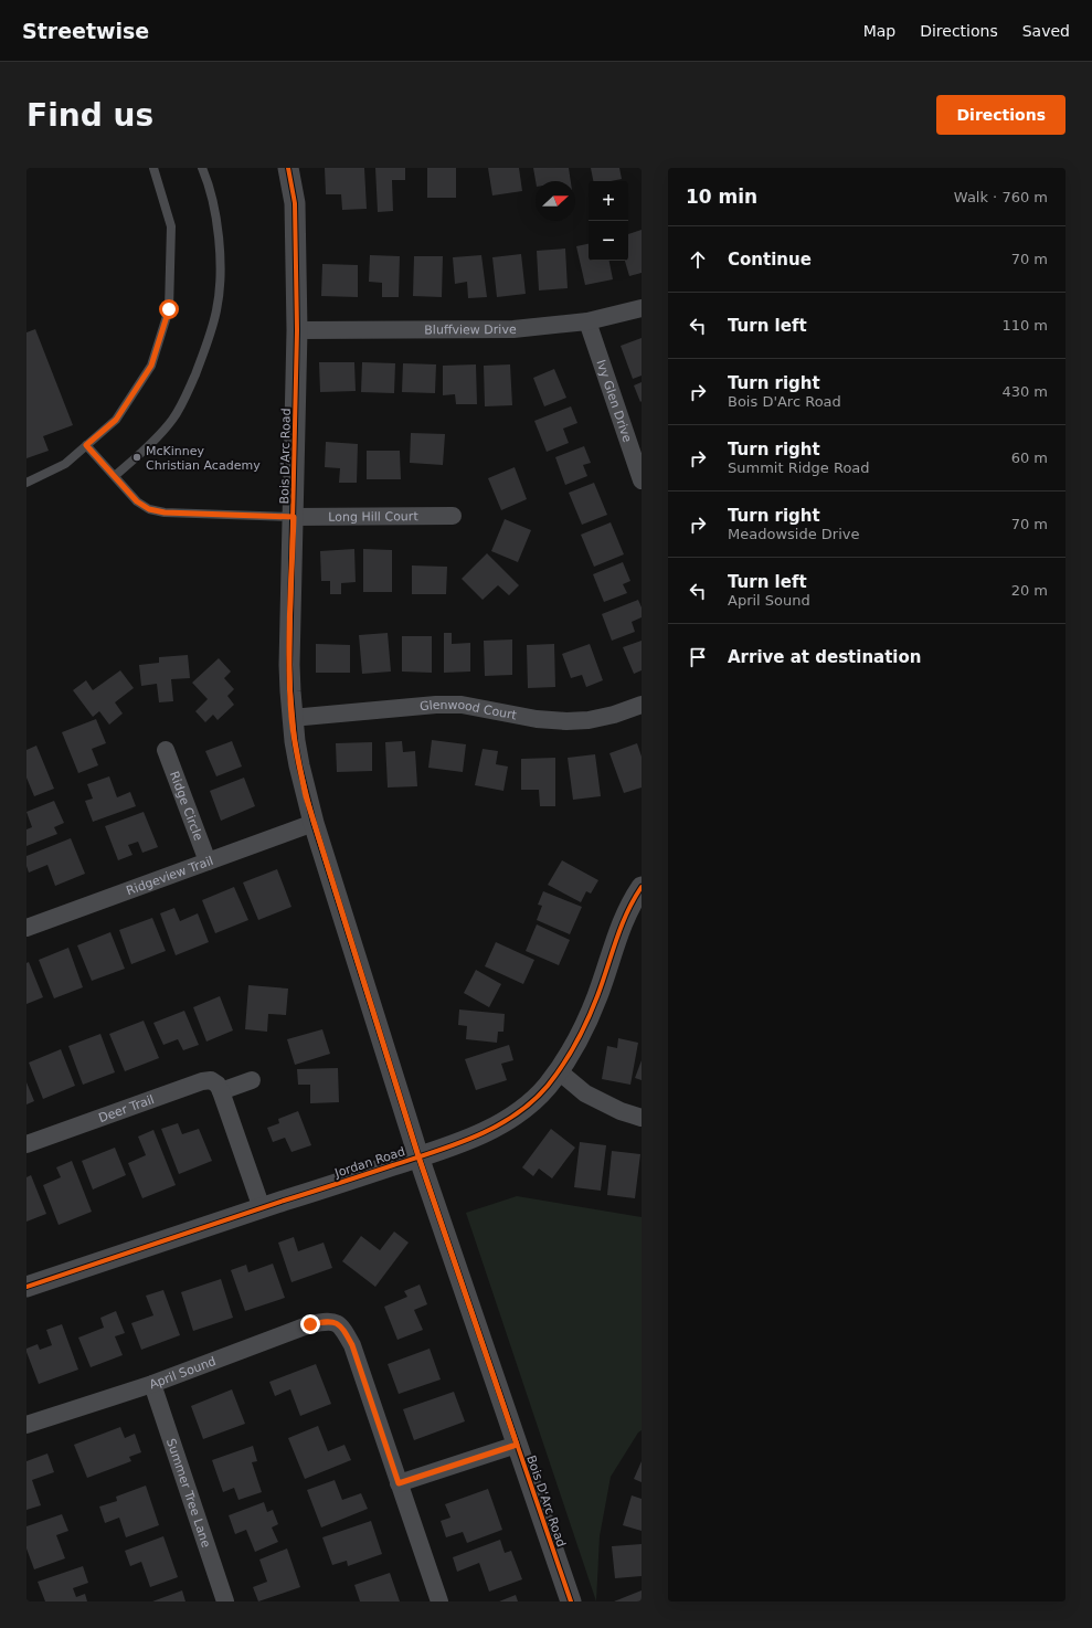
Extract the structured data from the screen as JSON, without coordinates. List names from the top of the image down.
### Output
{
  "streets": {
    "street": [
      "Bluffview Drive",
      "Ivy Glen Drive",
      "Bois D'Arc Road",
      "Long Hill Court",
      "Glenwood Court",
      "Ridge Circle",
      "Ridgeview Trail",
      "Deer Trail",
      "Jordan Road",
      "April Sound",
      "Summer Tree Lane"
    ]
  },
  "crossings": [
    ["Bluffview Drive", "Ivy Glen Drive"],
    ["Bluffview Drive", "Bois D'Arc Road"],
    ["Bois D'Arc Road", "Long Hill Court"],
    ["Bois D'Arc Road", "Glenwood Court"],
    ["Bois D'Arc Road", "Ridgeview Trail"],
    ["Bois D'Arc Road", "Jordan Road"],
    ["Ridge Circle", "Ridgeview Trail"],
    ["April Sound", "Summer Tree Lane"]
  ],
  "places": ["McKinney Christian Academy"],
  "north": "right",
  "page": {
    "header": "Streetwise",
    "nav": ["Map", "Directions", "Saved"],
    "buttons": "Directions",
    "title": "Find us",
    "heading": ["10 min", "Walk · 760 m"],
    "map_buttons": ["+", "−"],
    "list": [
      ["Continue", "70 m"],
      ["Turn left", "110 m"],
      ["Turn right", "Bois D'Arc Road", "430 m"],
      ["Turn right", "Summit Ridge Road", "60 m"],
      ["Turn right", "Meadowside Drive", "70 m"],
      ["Turn left", "April Sound", "20 m"],
      "Arrive at destination"
    ]
  }
}
